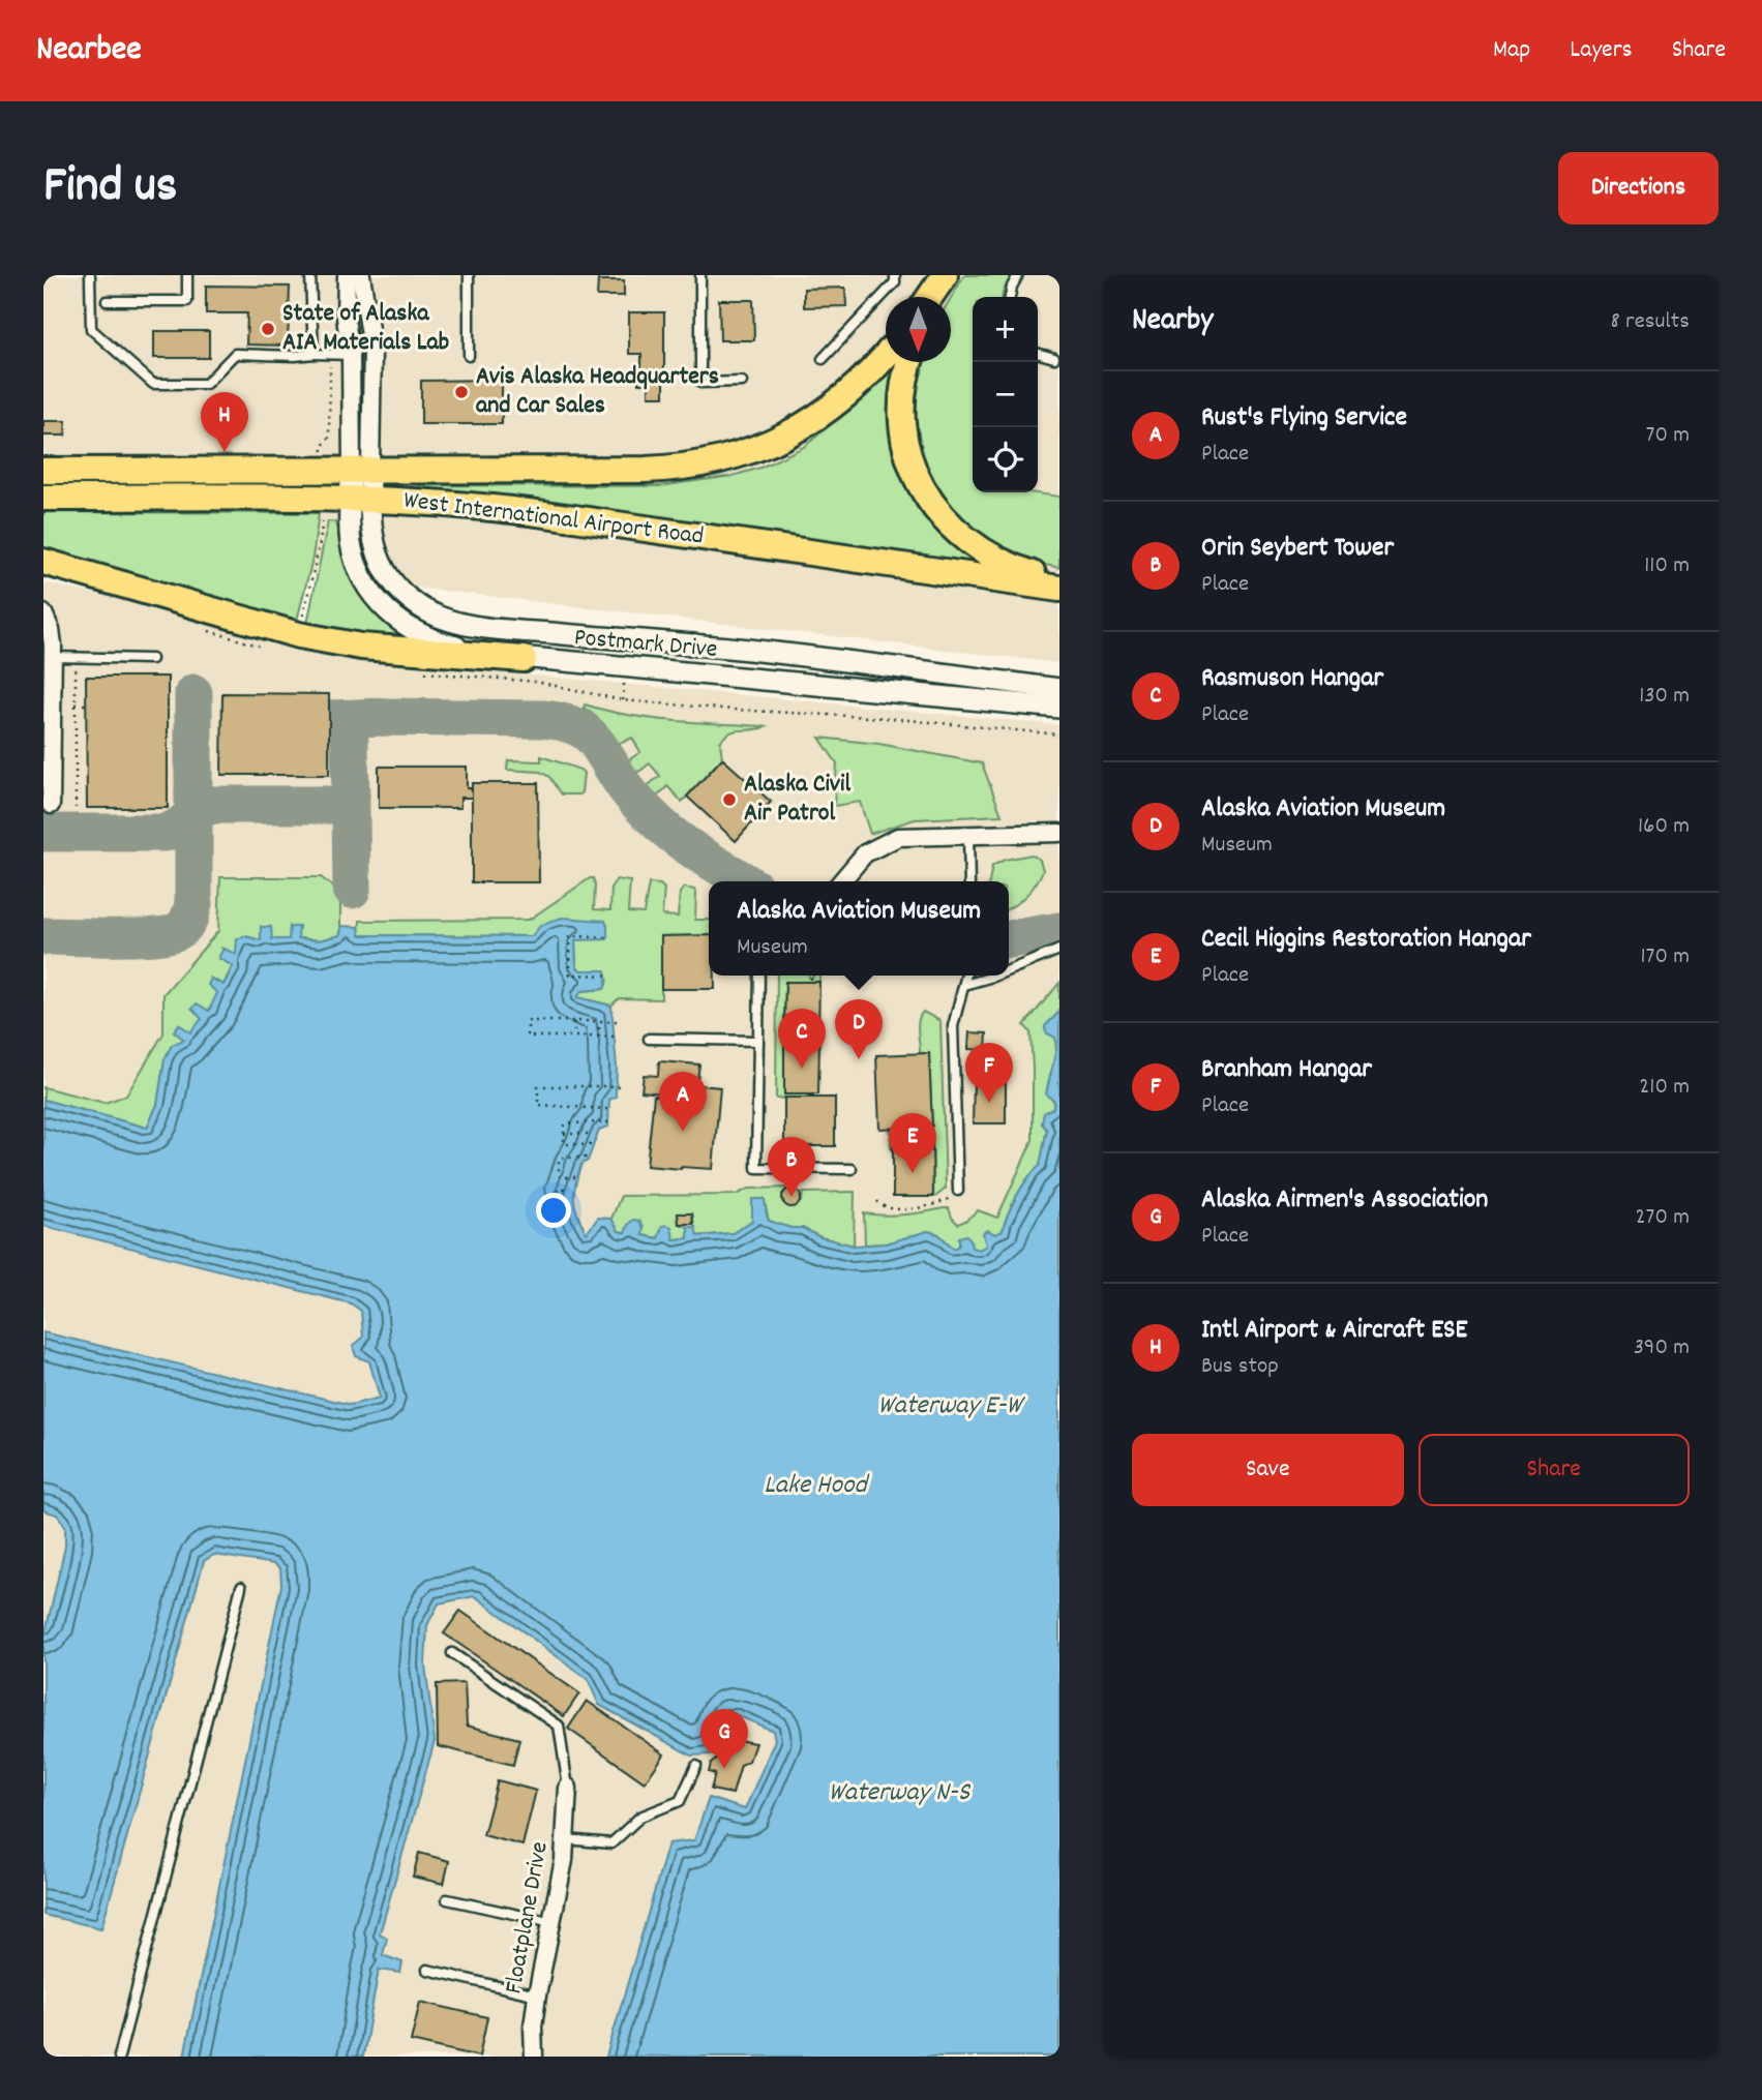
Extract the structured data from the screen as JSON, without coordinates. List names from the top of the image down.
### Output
{
  "streets": {
    "main road": ["West International Airport Road"],
    "street": ["Postmark Drive", "Floatplane Drive"]
  },
  "crossings": [
    ["West International Airport Road", "Postmark Drive"]
  ],
  "water": ["Waterway E-W", "Lake Hood", "Waterway N-S"],
  "places": ["State of Alaska AIA Materials Lab", "Avis Alaska Headquarters and Car Sales", "Alaska Civil Air Patrol"],
  "north": "bottom",
  "page": {
    "header": "Nearbee",
    "nav": ["Map", "Layers", "Share"],
    "title": "Find us",
    "buttons": [
      "Directions",
      ["Save", "Share"]
    ],
    "heading": ["Nearby", "8 results"],
    "map_buttons": ["+", "−"],
    "list": [
      {
        "mark": "A",
        "name": "Rust's Flying Service",
        "note": "Place",
        "value": "70 m"
      },
      {
        "mark": "B",
        "name": "Orin Seybert Tower",
        "note": "Place",
        "value": "110 m"
      },
      {
        "mark": "C",
        "name": "Rasmuson Hangar",
        "note": "Place",
        "value": "130 m"
      },
      {
        "mark": "D",
        "name": "Alaska Aviation Museum",
        "note": "Museum",
        "value": "160 m"
      },
      {
        "mark": "E",
        "name": "Cecil Higgins Restoration Hangar",
        "note": "Place",
        "value": "170 m"
      },
      {
        "mark": "F",
        "name": "Branham Hangar",
        "note": "Place",
        "value": "210 m"
      },
      {
        "mark": "G",
        "name": "Alaska Airmen's Association",
        "note": "Place",
        "value": "270 m"
      },
      {
        "mark": "H",
        "name": "Intl Airport & Aircraft ESE",
        "note": "Bus stop",
        "value": "390 m"
      }
    ],
    "pins": [
      "H",
      "D",
      "C",
      "F",
      "A",
      "E",
      "B",
      "G"
    ],
    "popup": ["Alaska Aviation Museum", "Museum"]
  }
}
